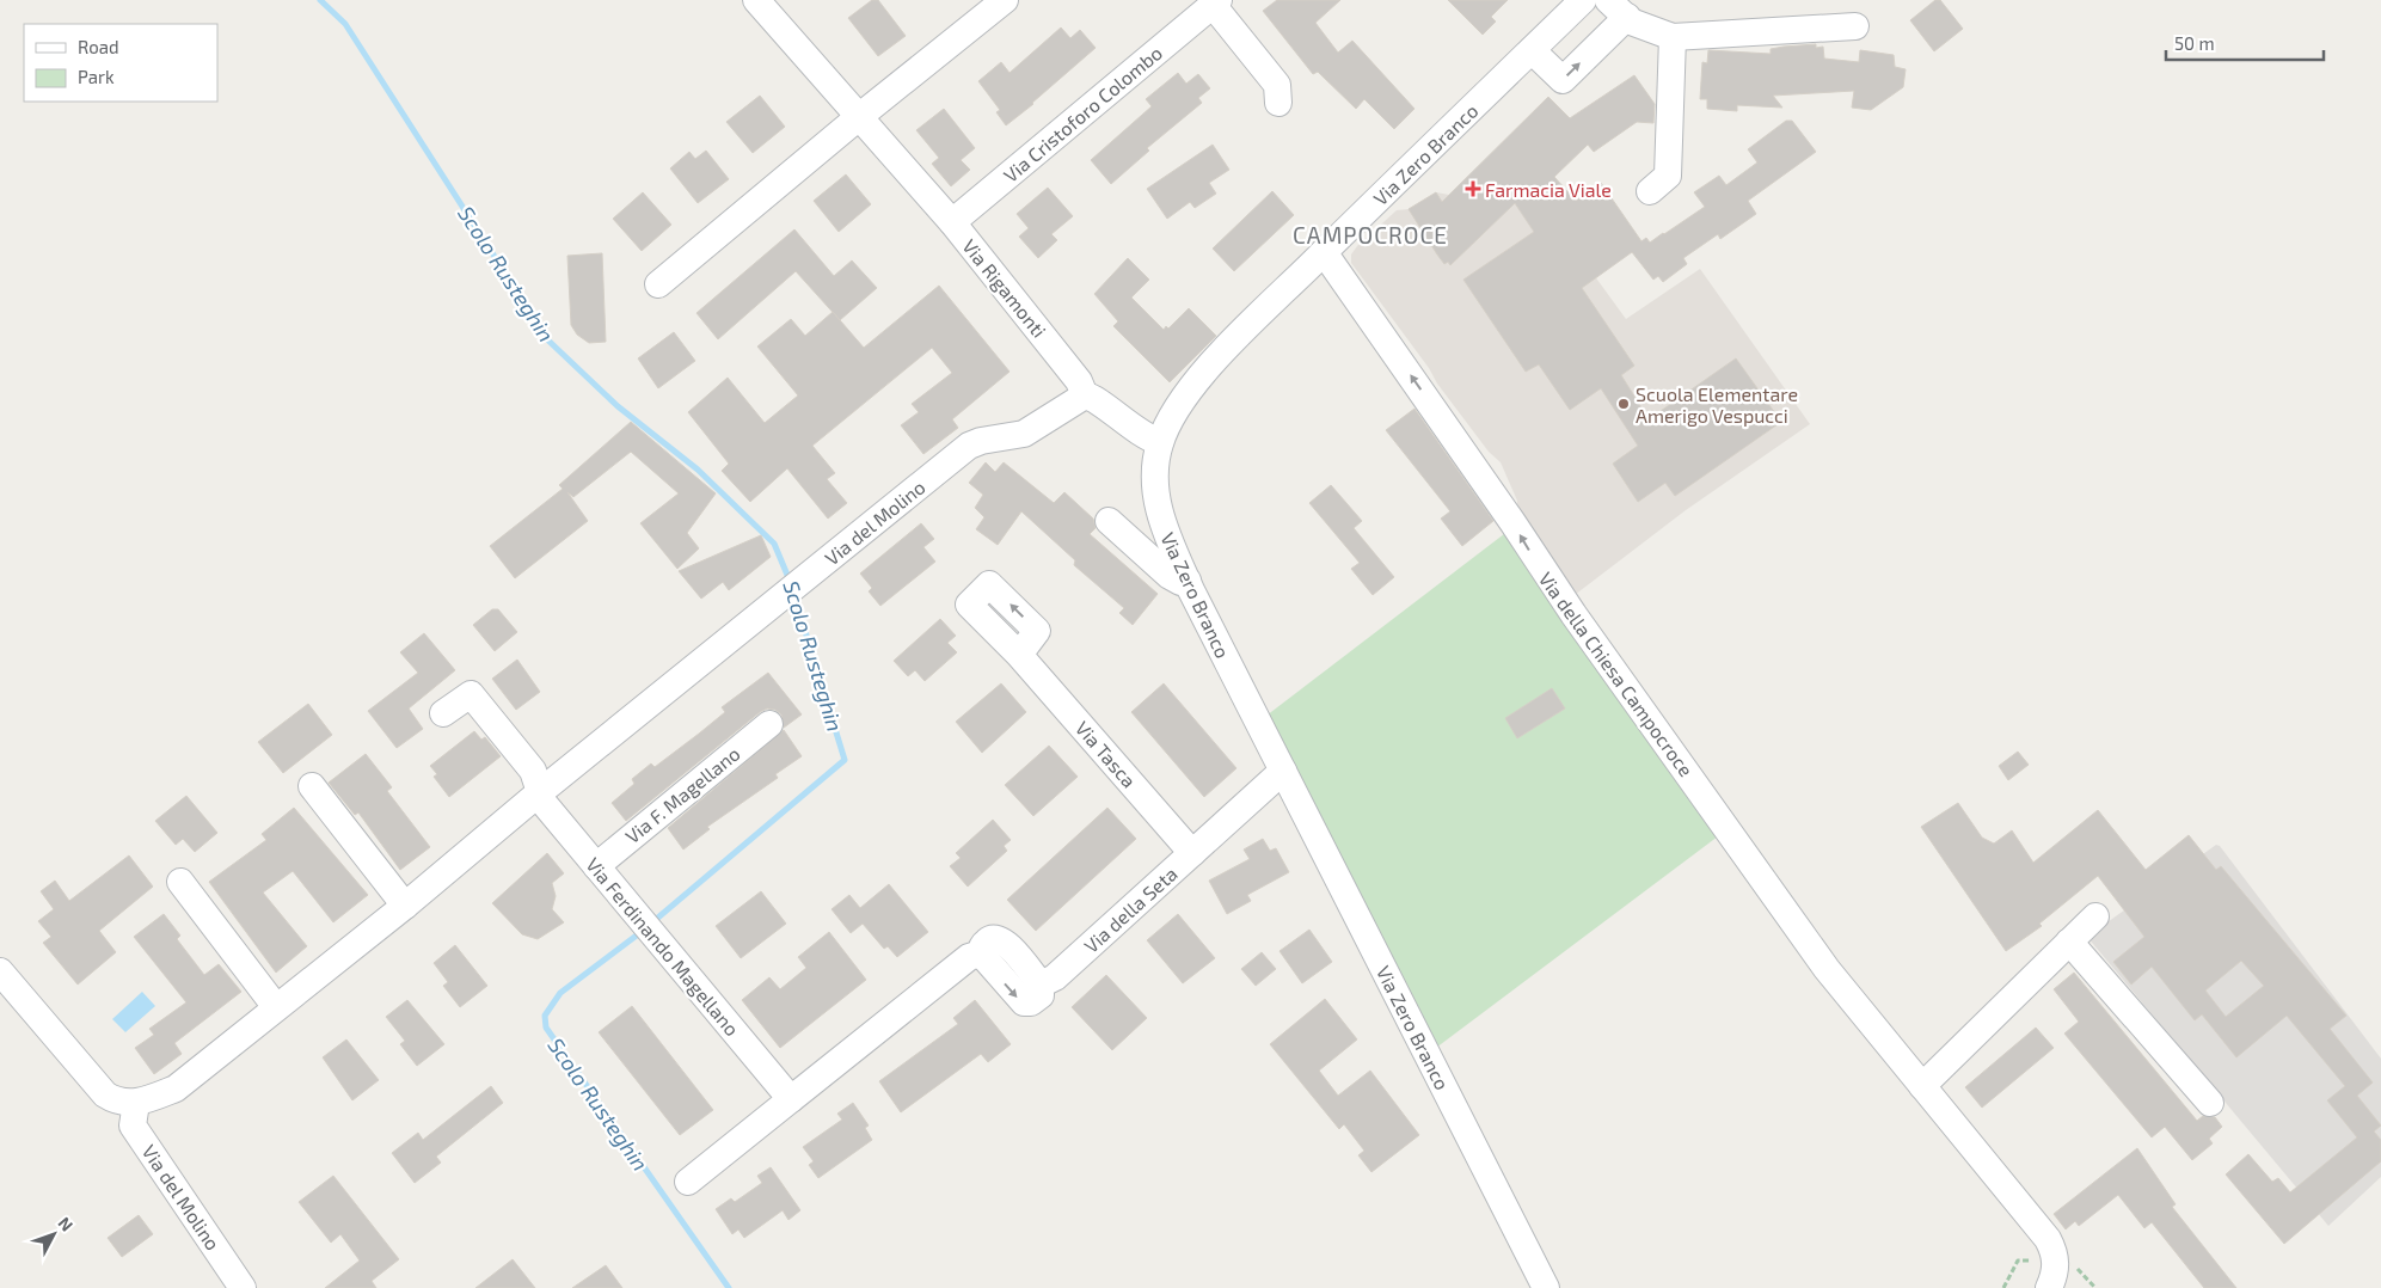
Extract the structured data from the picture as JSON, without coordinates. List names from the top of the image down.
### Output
{
  "streets": {
    "street": [
      "Via Cristoforo Colombo",
      "Via Zero Branco",
      "Via Rigamonti",
      "Via del Molino",
      "Via della Chiesa Campocroce",
      "Via Tasca",
      "Via F. Magellano",
      "Via della Seta",
      "Via Ferdinando Magellano"
    ]
  },
  "crossings": [
    ["Via Cristoforo Colombo", "Via Rigamonti"],
    ["Via Zero Branco", "Via Rigamonti"],
    ["Via Zero Branco", "Via della Chiesa Campocroce"],
    ["Via Zero Branco", "Via della Seta"],
    ["Via Rigamonti", "Via del Molino"],
    ["Via del Molino", "Via Ferdinando Magellano"],
    ["Via Tasca", "Via della Seta"],
    ["Via F. Magellano", "Via Ferdinando Magellano"],
    ["Via della Seta", "Via Ferdinando Magellano"]
  ],
  "one_way": ["Via della Chiesa Campocroce"],
  "districts": ["CAMPOCROCE"],
  "water": ["Scolo Rusteghin"],
  "places": {
    "health": ["Farmacia Viale"],
    "other": ["Scuola Elementare Amerigo Vespucci"]
  },
  "legend": ["Road", "Park"],
  "scale_bar": "50 m",
  "north": "top right"
}
